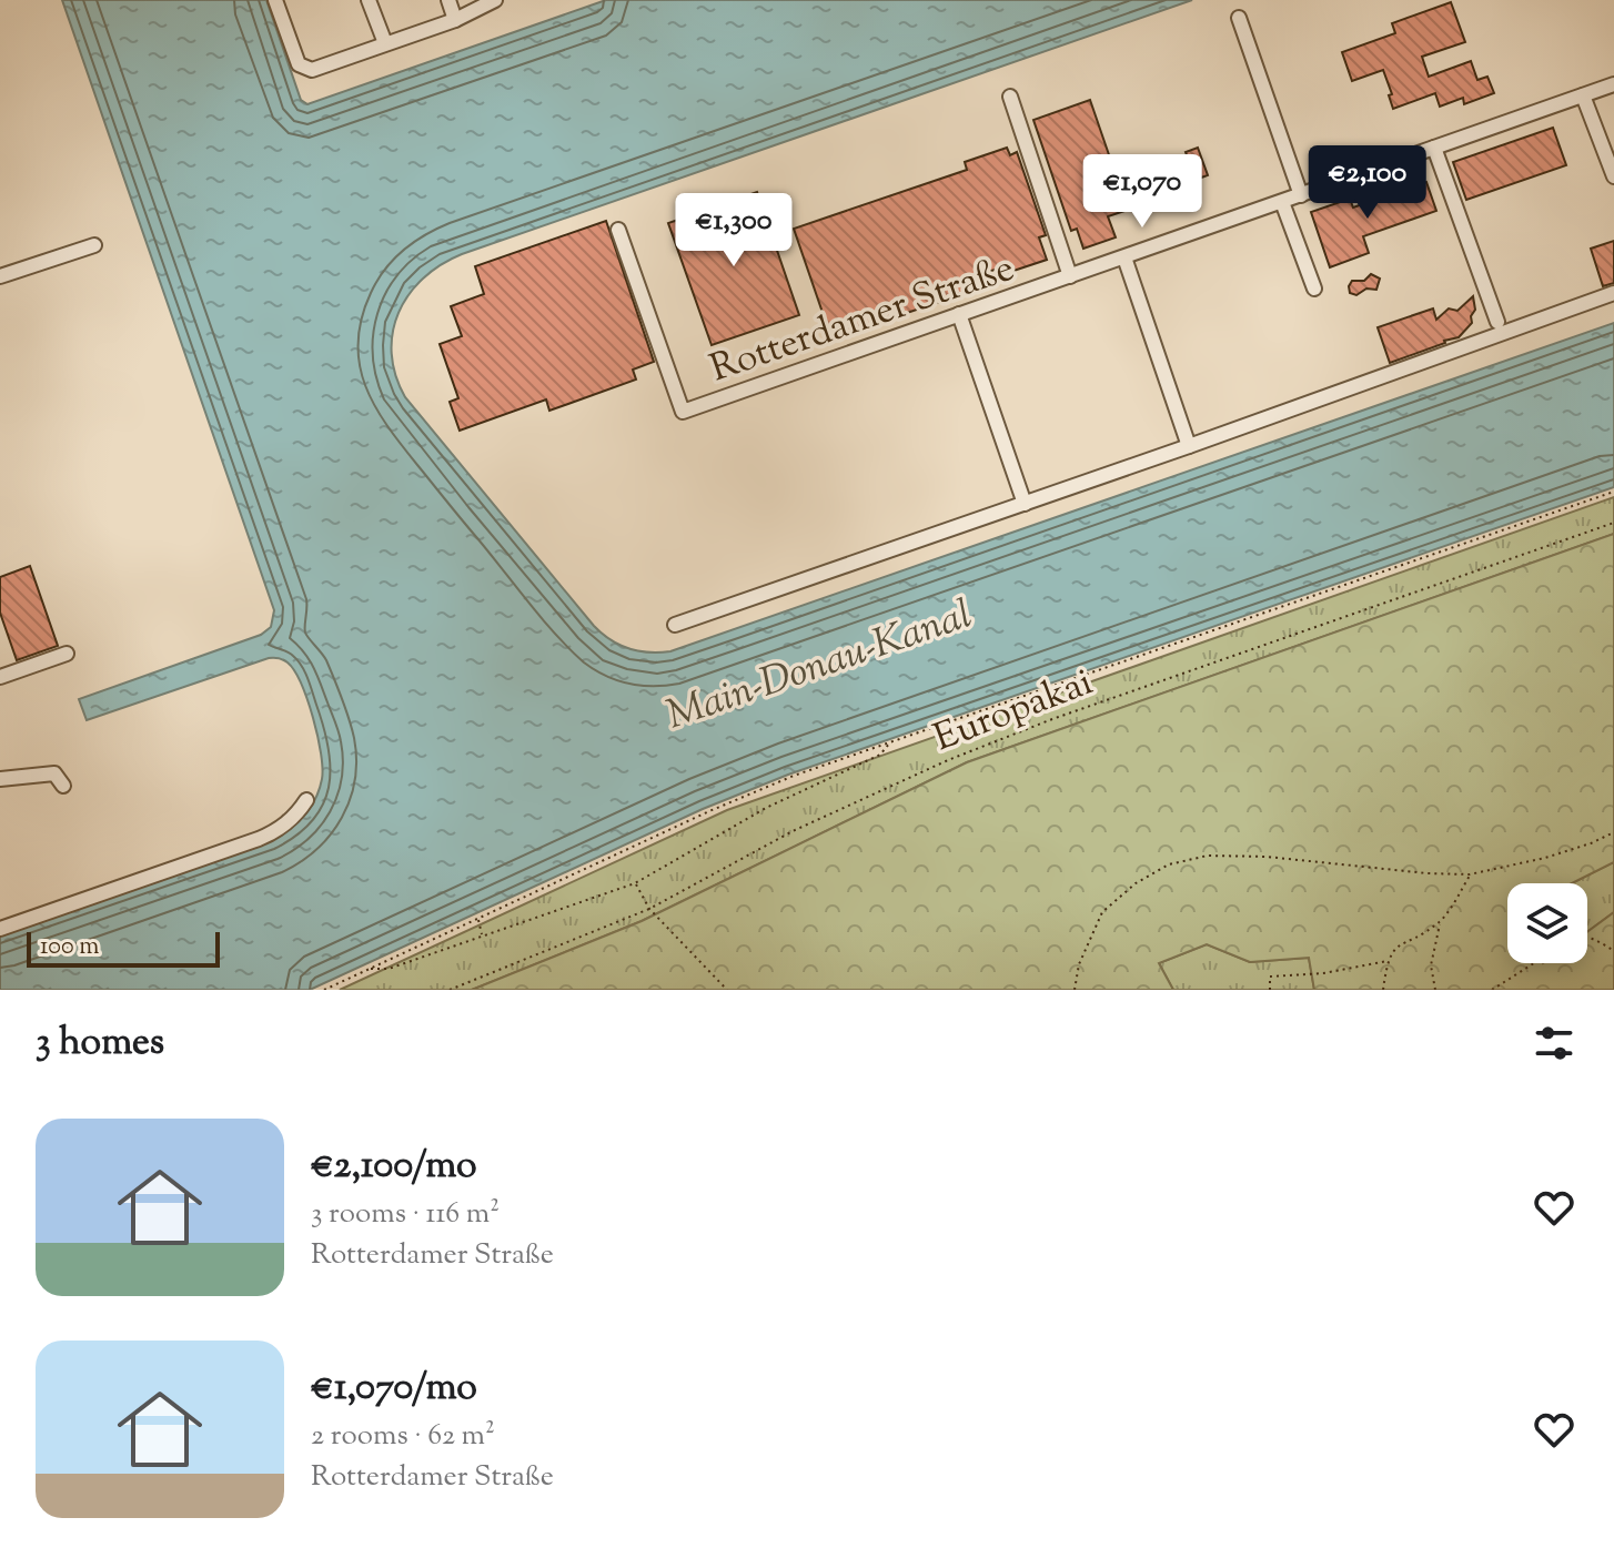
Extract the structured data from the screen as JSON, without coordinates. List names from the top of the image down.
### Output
{
  "streets": {
    "street": ["Rotterdamer Straße"],
    "path": ["Europakai"]
  },
  "water": ["Main-Donau-Kanal"],
  "scale_bar": "100 m",
  "page": {
    "price": ["€2,100", "€1,070", "€1,300"],
    "scale": "100 m",
    "heading": "3 homes",
    "list": [
      {
        "name": "€2,100/mo",
        "note": "3 rooms · 116 m² · Rotterdamer Straße"
      },
      {
        "name": "€1,070/mo",
        "note": "2 rooms · 62 m² · Rotterdamer Straße"
      }
    ]
  }
}
